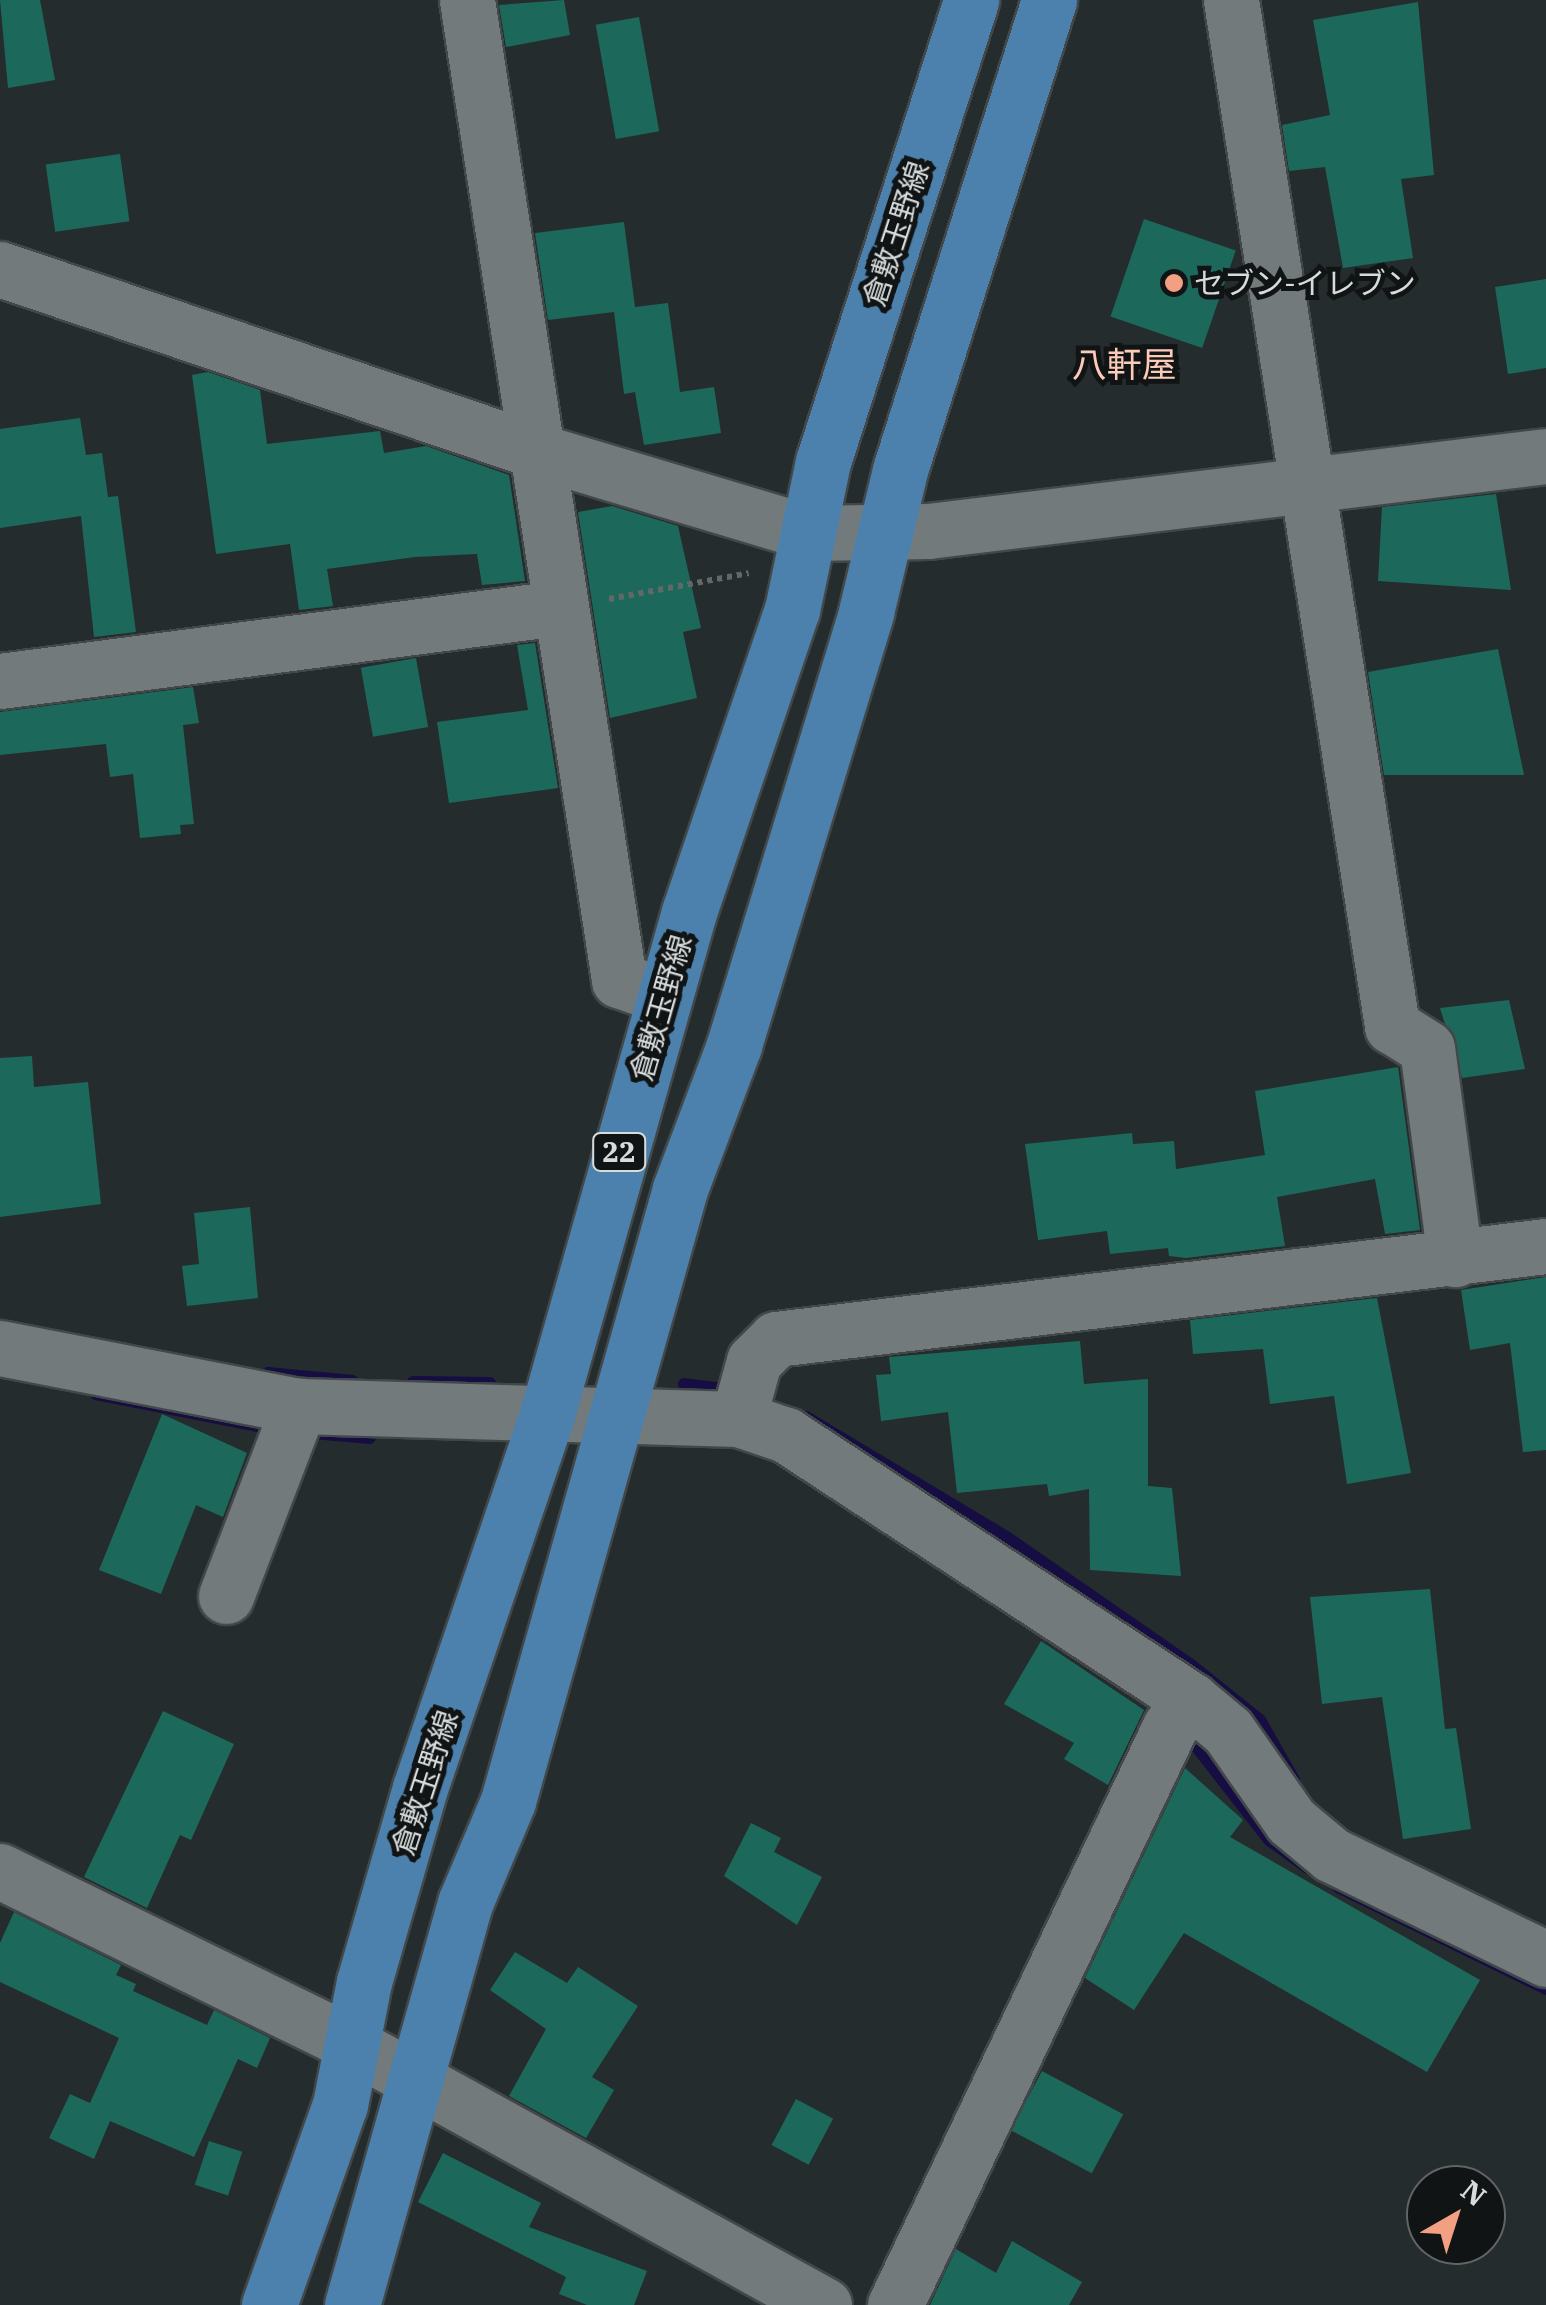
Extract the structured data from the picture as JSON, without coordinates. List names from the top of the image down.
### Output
{
  "streets": {
    "main road": ["倉敷玉野線", "22"]
  },
  "districts": ["八軒屋"],
  "places": ["セブン-イレブン"],
  "north": "top right"
}
